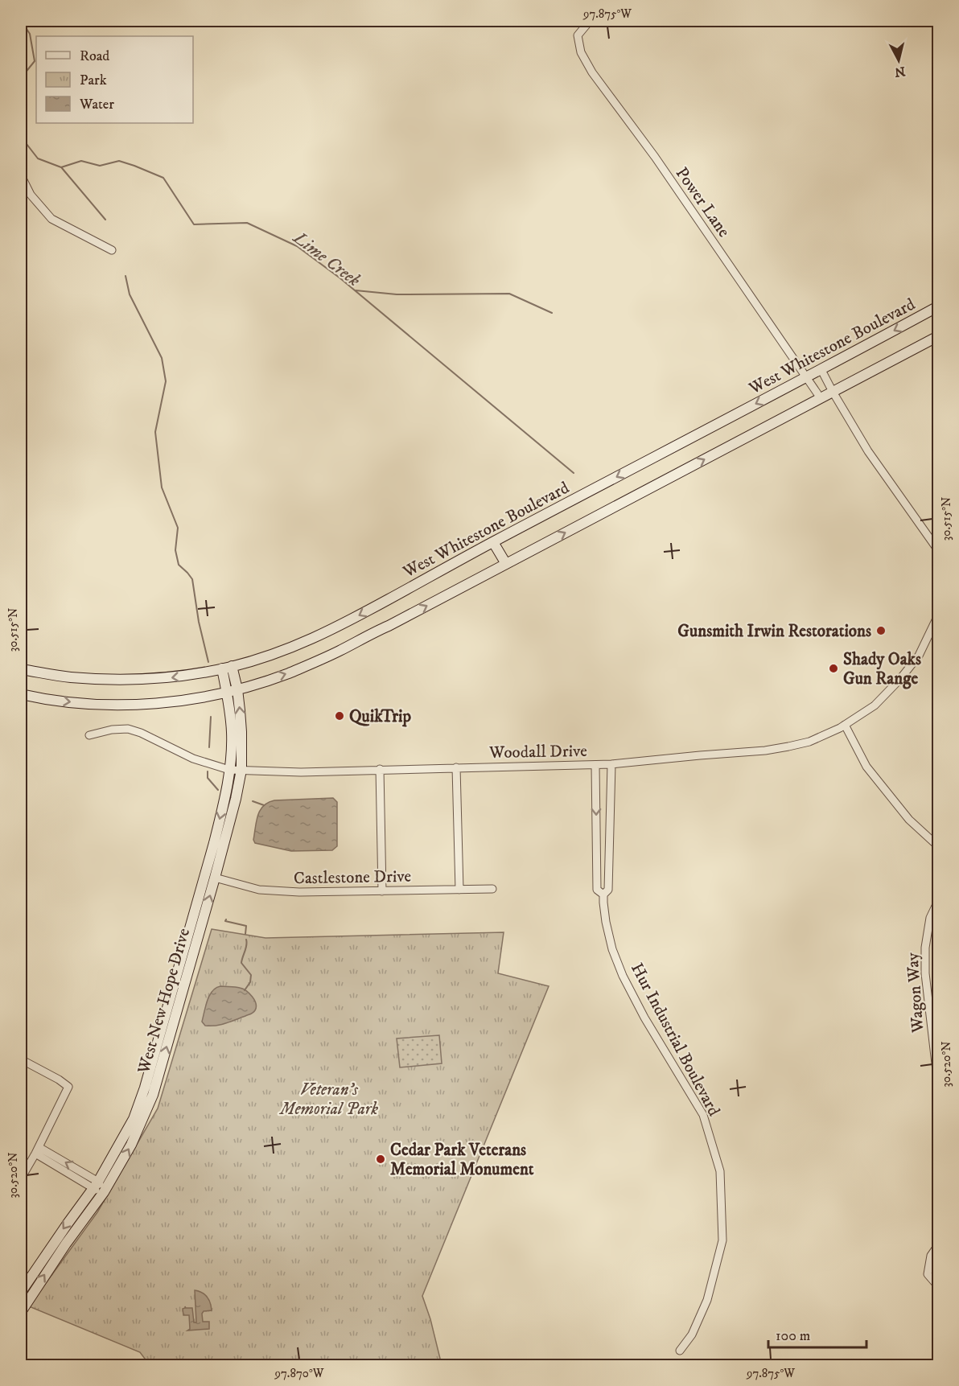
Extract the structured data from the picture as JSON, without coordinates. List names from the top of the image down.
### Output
{
  "streets": {
    "main road": ["West Whitestone Boulevard", "West New Hope Drive"],
    "street": [
      "Power Lane",
      "Woodall Drive",
      "Castlestone Drive",
      "Wagon Way",
      "Hur Industrial Boulevard"
    ]
  },
  "crossings": [
    ["Power Lane", "West Whitestone Boulevard"],
    ["West Whitestone Boulevard", "West New Hope Drive"],
    ["Woodall Drive", "West New Hope Drive"],
    ["Woodall Drive", "Hur Industrial Boulevard"],
    ["Castlestone Drive", "West New Hope Drive"]
  ],
  "water": ["Lime Creek"],
  "parks": ["Veteran's Memorial Park"],
  "places": [
    "Gunsmith Irwin Restorations",
    "Shady Oaks Gun Range",
    "QuikTrip",
    "Cedar Park Veterans Memorial Monument"
  ],
  "legend": ["Road", "Park", "Water"],
  "scale_bar": "100 m",
  "north": "bottom",
  "coordinates": [
    "97.875°W",
    "30.515°N",
    "30.520°N",
    "97.870°W"
  ]
}
